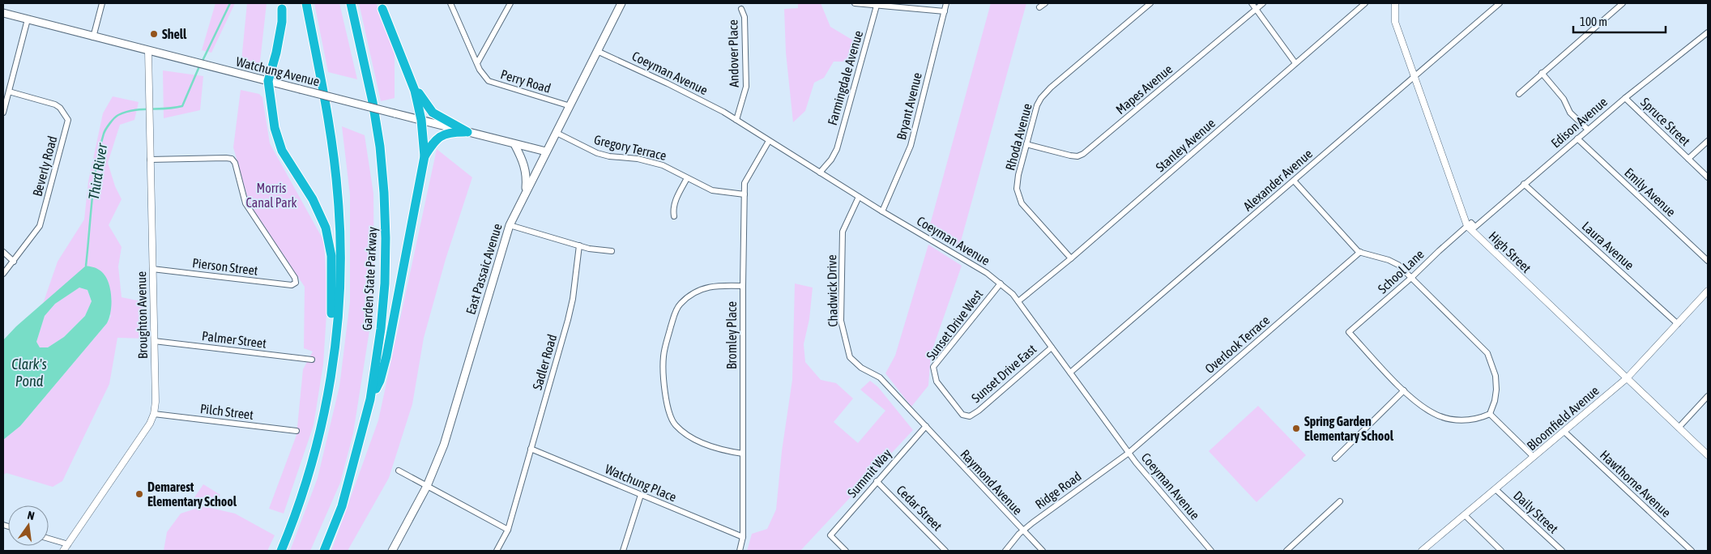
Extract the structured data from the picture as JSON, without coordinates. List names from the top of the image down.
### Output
{
  "streets": {
    "highway": ["Garden State Parkway"],
    "main road": ["Watchung Avenue", "East Passaic Avenue"],
    "street": [
      "Andover Place",
      "Coeyman Avenue",
      "Farmingdale Avenue",
      "Perry Road",
      "Mapes Avenue",
      "Bryant Avenue",
      "Spruce Street",
      "Edison Avenue",
      "Rhoda Avenue",
      "Stanley Avenue",
      "Gregory Terrace",
      "Beverly Road",
      "Alexander Avenue",
      "Emily Avenue",
      "Laura Avenue",
      "High Street",
      "Pierson Street",
      "School Lane",
      "Chadwick Drive",
      "Broughton Avenue",
      "Sunset Drive West",
      "Bromley Place",
      "Palmer Street",
      "Overlook Terrace",
      "Sadler Road",
      "Sunset Drive East",
      "Pilch Street",
      "Bloomfield Avenue",
      "Summit Way",
      "Raymond Avenue",
      "Watchung Place",
      "Hawthorne Avenue",
      "Ridge Road",
      "Cedar Street",
      "Daily Street"
    ]
  },
  "crossings": [
    ["Andover Place", "Coeyman Avenue"],
    ["Watchung Avenue", "East Passaic Avenue"],
    ["Watchung Avenue", "Broughton Avenue"],
    ["Coeyman Avenue", "Farmingdale Avenue"],
    ["Coeyman Avenue", "Bryant Avenue"],
    ["Coeyman Avenue", "Stanley Avenue"],
    ["Coeyman Avenue", "Alexander Avenue"],
    ["Coeyman Avenue", "East Passaic Avenue"],
    ["Coeyman Avenue", "Chadwick Drive"],
    ["Coeyman Avenue", "Sunset Drive West"],
    ["Coeyman Avenue", "Bromley Place"],
    ["Coeyman Avenue", "Overlook Terrace"],
    ["Coeyman Avenue", "Sunset Drive East"],
    ["Coeyman Avenue", "Ridge Road"],
    ["Perry Road", "East Passaic Avenue"],
    ["Mapes Avenue", "Rhoda Avenue"],
    ["Spruce Street", "Edison Avenue"],
    ["Edison Avenue", "Emily Avenue"],
    ["Edison Avenue", "Laura Avenue"],
    ["Edison Avenue", "High Street"],
    ["Edison Avenue", "School Lane"],
    ["Rhoda Avenue", "Stanley Avenue"],
    ["Gregory Terrace", "East Passaic Avenue"],
    ["Gregory Terrace", "Bromley Place"],
    ["Alexander Avenue", "High Street"],
    ["Laura Avenue", "Bloomfield Avenue"],
    ["High Street", "School Lane"],
    ["High Street", "Bloomfield Avenue"],
    ["Pierson Street", "Broughton Avenue"],
    ["Chadwick Drive", "Summit Way"],
    ["Chadwick Drive", "Raymond Avenue"],
    ["Broughton Avenue", "Palmer Street"],
    ["Broughton Avenue", "Pilch Street"],
    ["Sunset Drive West", "Sunset Drive East"],
    ["Bromley Place", "Watchung Place"],
    ["Overlook Terrace", "Ridge Road"],
    ["Sadler Road", "Watchung Place"],
    ["Bloomfield Avenue", "Hawthorne Avenue"],
    ["Bloomfield Avenue", "Daily Street"],
    ["Summit Way", "Raymond Avenue"],
    ["Summit Way", "Cedar Street"],
    ["Raymond Avenue", "Ridge Road"]
  ],
  "water": ["Third River", "Clark's Pond"],
  "parks": ["Morris Canal Park"],
  "places": ["Shell", "Spring Garden Elementary School", "Demarest Elementary School"],
  "scale_bar": "100 m",
  "north": "top"
}
